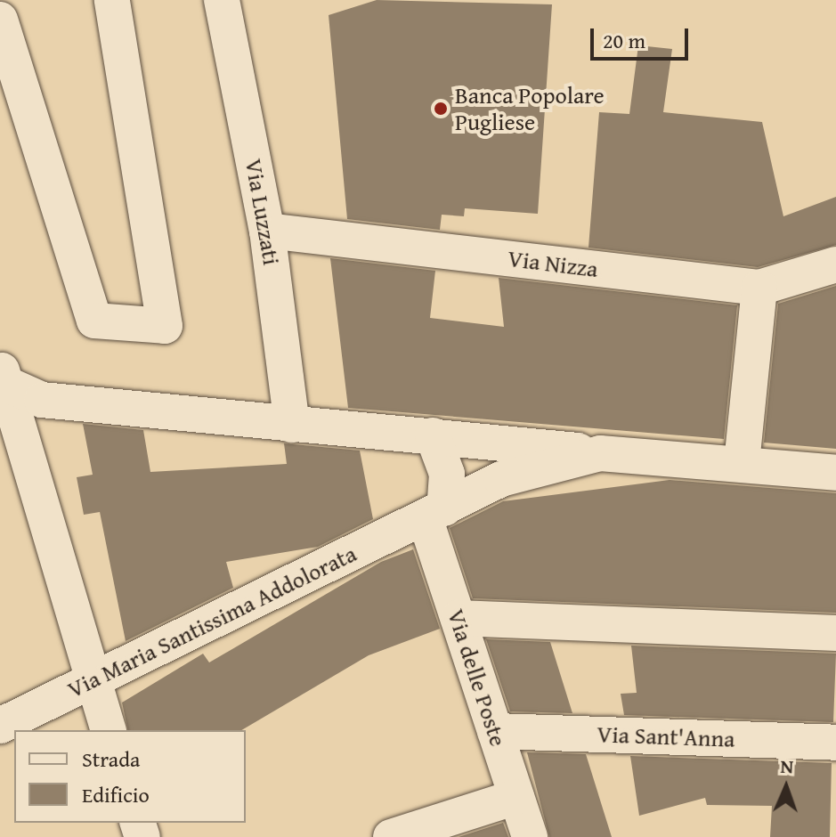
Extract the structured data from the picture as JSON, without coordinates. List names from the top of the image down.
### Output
{
  "streets": {
    "street": [
      "Via Luzzati",
      "Via Nizza",
      "Via Maria Santissima Addolorata",
      "Via delle Poste",
      "Via Sant'Anna"
    ]
  },
  "crossings": [
    ["Via Luzzati", "Via Nizza"],
    ["Via Maria Santissima Addolorata", "Via delle Poste"],
    ["Via delle Poste", "Via Sant'Anna"]
  ],
  "places": ["Banca Popolare Pugliese"],
  "legend": ["Strada", "Edificio"],
  "scale_bar": "20 m",
  "north": "top"
}
